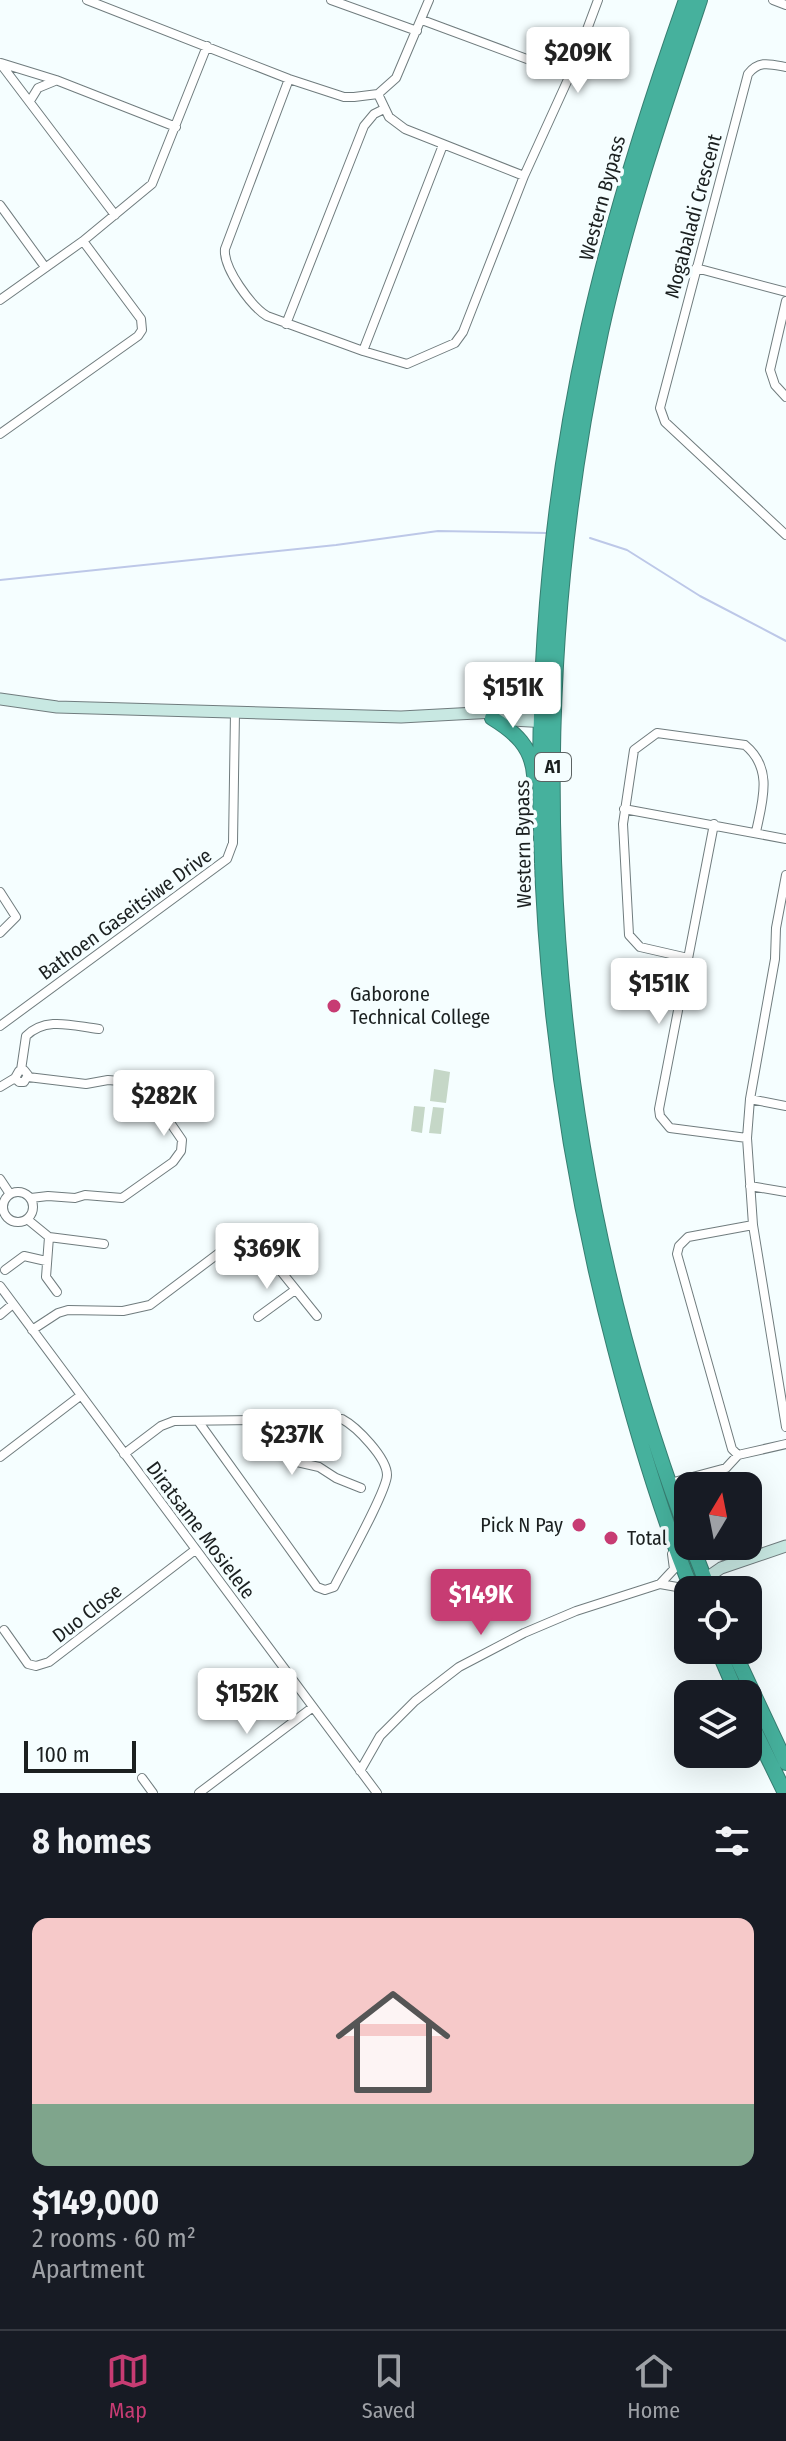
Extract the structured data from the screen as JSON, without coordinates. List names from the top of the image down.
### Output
{
  "streets": {
    "highway": ["Western Bypass", "A1"],
    "street": [
      "Mogabaladi Crescent",
      "Bathoen Gaseitsiwe Drive",
      "Diratsame Mosielele",
      "Duo Close"
    ]
  },
  "crossings": [
    ["Diratsame Mosielele", "Duo Close"]
  ],
  "places": ["Gaborone Technical College", "Pick N Pay", "Total"],
  "scale_bar": "100 m",
  "north": "top",
  "page": {
    "price": [
      "$209K",
      "$151K",
      "$151K",
      "$282K",
      "$369K",
      "$237K",
      "$149K",
      "$152K"
    ],
    "scale": "100 m",
    "heading": "8 homes",
    "list": [
      {
        "name": "$149,000",
        "note": "2 rooms · 60 m² · Apartment"
      }
    ],
    "tabs": ["Map", "Saved", "Home"]
  }
}
